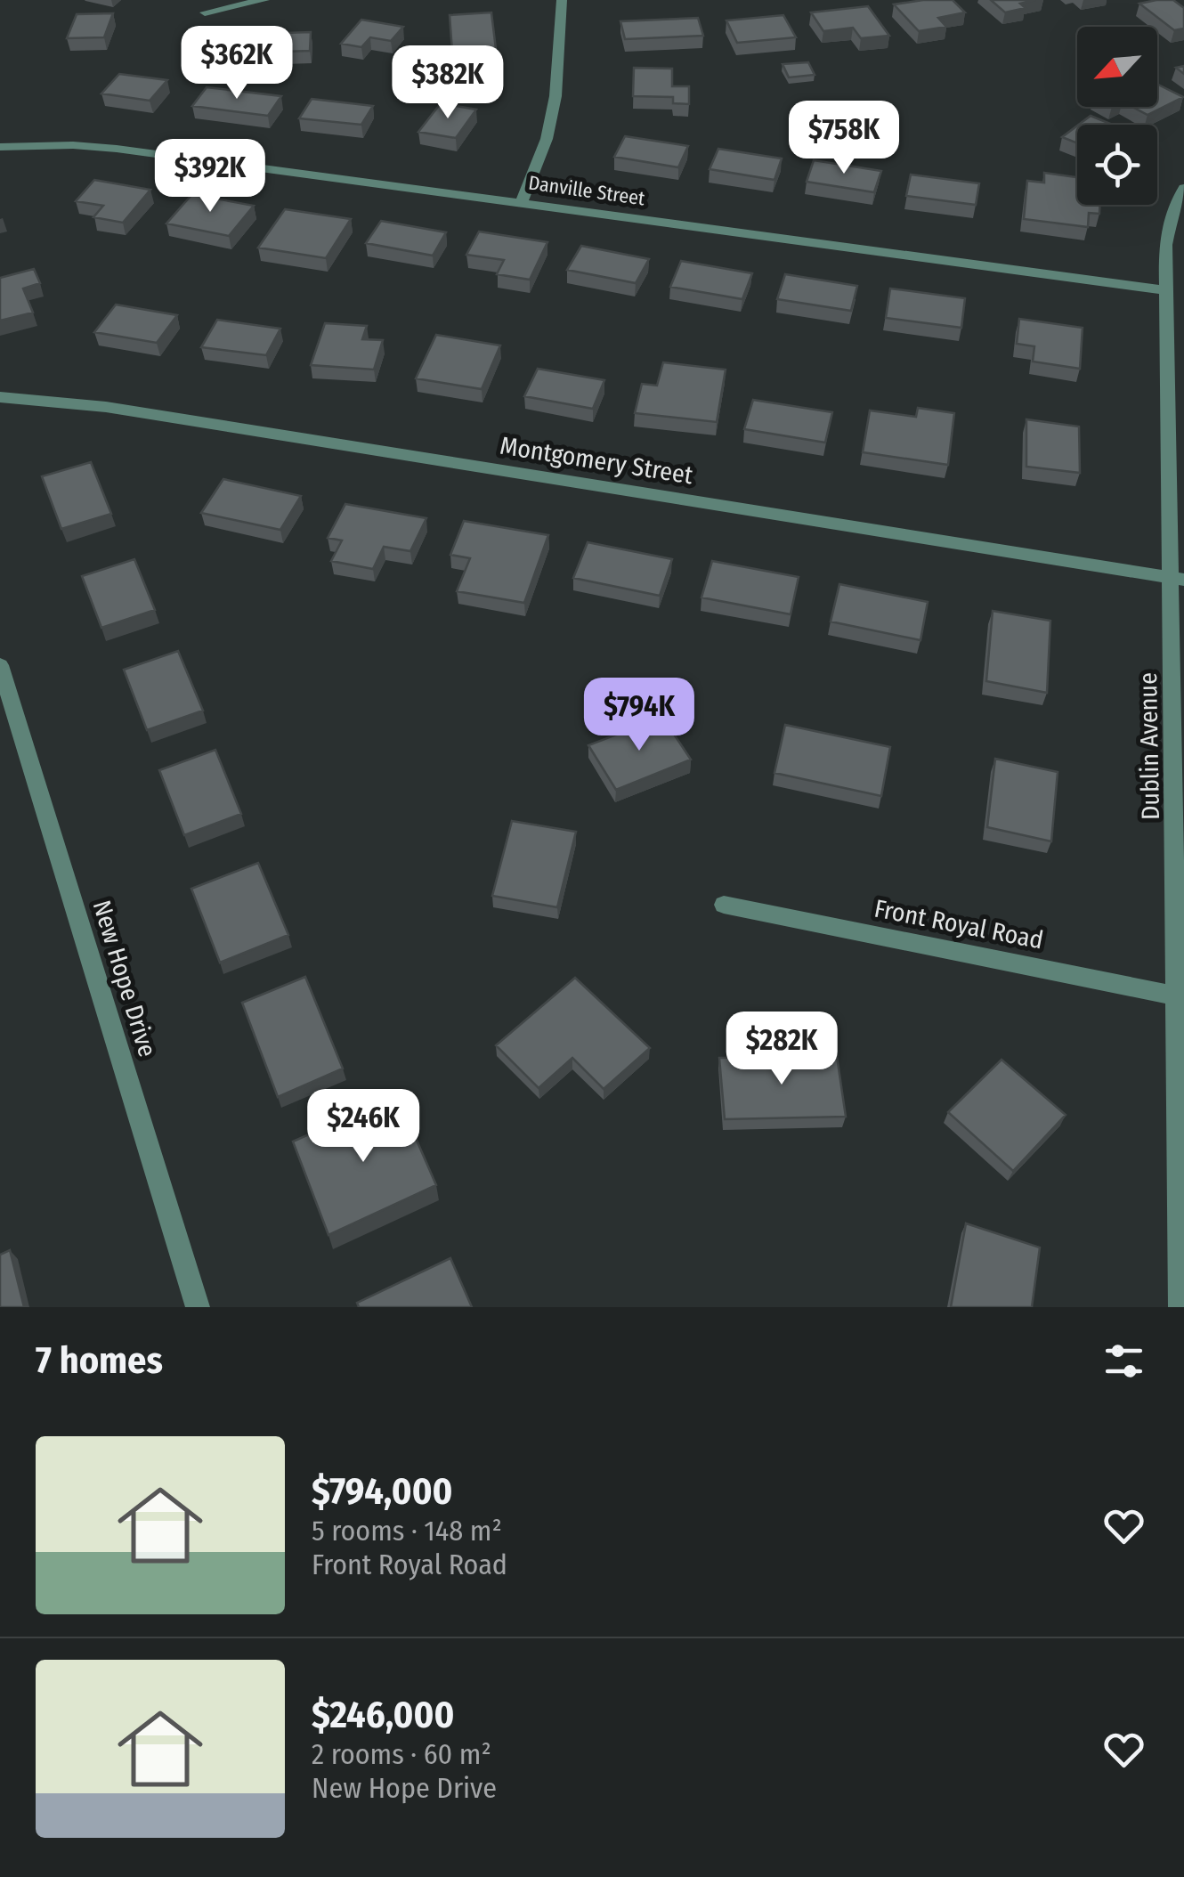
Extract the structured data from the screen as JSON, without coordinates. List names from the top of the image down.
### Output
{
  "streets": {
    "street": [
      "Danville Street",
      "Montgomery Street",
      "Dublin Avenue",
      "Front Royal Road",
      "New Hope Drive"
    ]
  },
  "crossings": [
    ["Danville Street", "Dublin Avenue"],
    ["Montgomery Street", "Dublin Avenue"],
    ["Dublin Avenue", "Front Royal Road"]
  ],
  "north": "bottom left",
  "page": {
    "price": [
      "$362K",
      "$382K",
      "$758K",
      "$392K",
      "$794K",
      "$282K",
      "$246K"
    ],
    "heading": "7 homes",
    "list": [
      {
        "name": "$794,000",
        "note": "5 rooms · 148 m² · Front Royal Road"
      },
      {
        "name": "$246,000",
        "note": "2 rooms · 60 m² · New Hope Drive"
      }
    ]
  }
}
